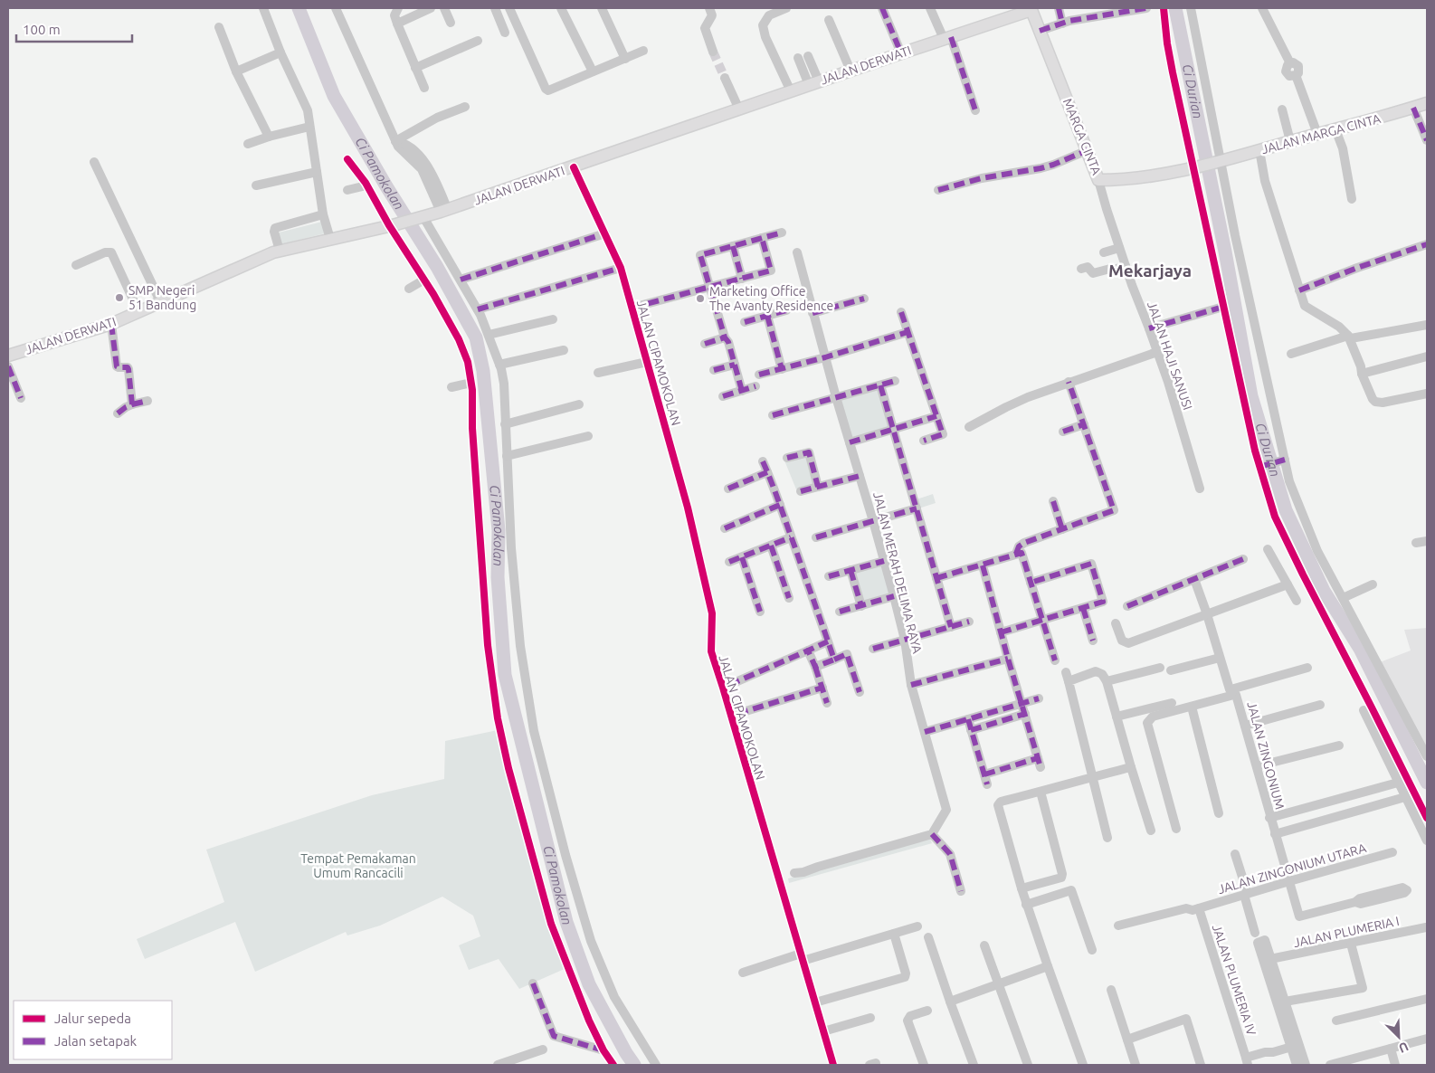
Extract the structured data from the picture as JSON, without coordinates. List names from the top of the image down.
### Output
{
  "streets": {
    "main road": ["JALAN DERWATI", "JALAN MARGA CINTA", "MARGA CINTA"],
    "street": [
      "JALAN HAJI SANUSI",
      "JALAN CIPAMOKOLAN",
      "JALAN MERAH DELIMA RAYA",
      "JALAN ZINGONIUM",
      "JALAN ZINGONIUM UTARA",
      "JALAN PLUMERIA I",
      "JALAN PLUMERIA IV"
    ]
  },
  "crossings": [
    ["JALAN DERWATI", "MARGA CINTA"],
    ["JALAN DERWATI", "JALAN CIPAMOKOLAN"],
    ["JALAN MARGA CINTA", "MARGA CINTA"],
    ["MARGA CINTA", "JALAN HAJI SANUSI"],
    ["JALAN ZINGONIUM", "JALAN ZINGONIUM UTARA"],
    ["JALAN ZINGONIUM UTARA", "JALAN PLUMERIA IV"]
  ],
  "districts": ["Mekarjaya"],
  "water": ["Ci Durian", "Ci Pamokolan"],
  "parks": ["Tempat Pemakaman Umum Rancacili"],
  "places": ["SMP Negeri 51 Bandung", "Marketing Office The Avanty Residence"],
  "legend": ["Jalur sepeda", "Jalan setapak"],
  "scale_bar": "100 m",
  "north": "bottom right"
}
